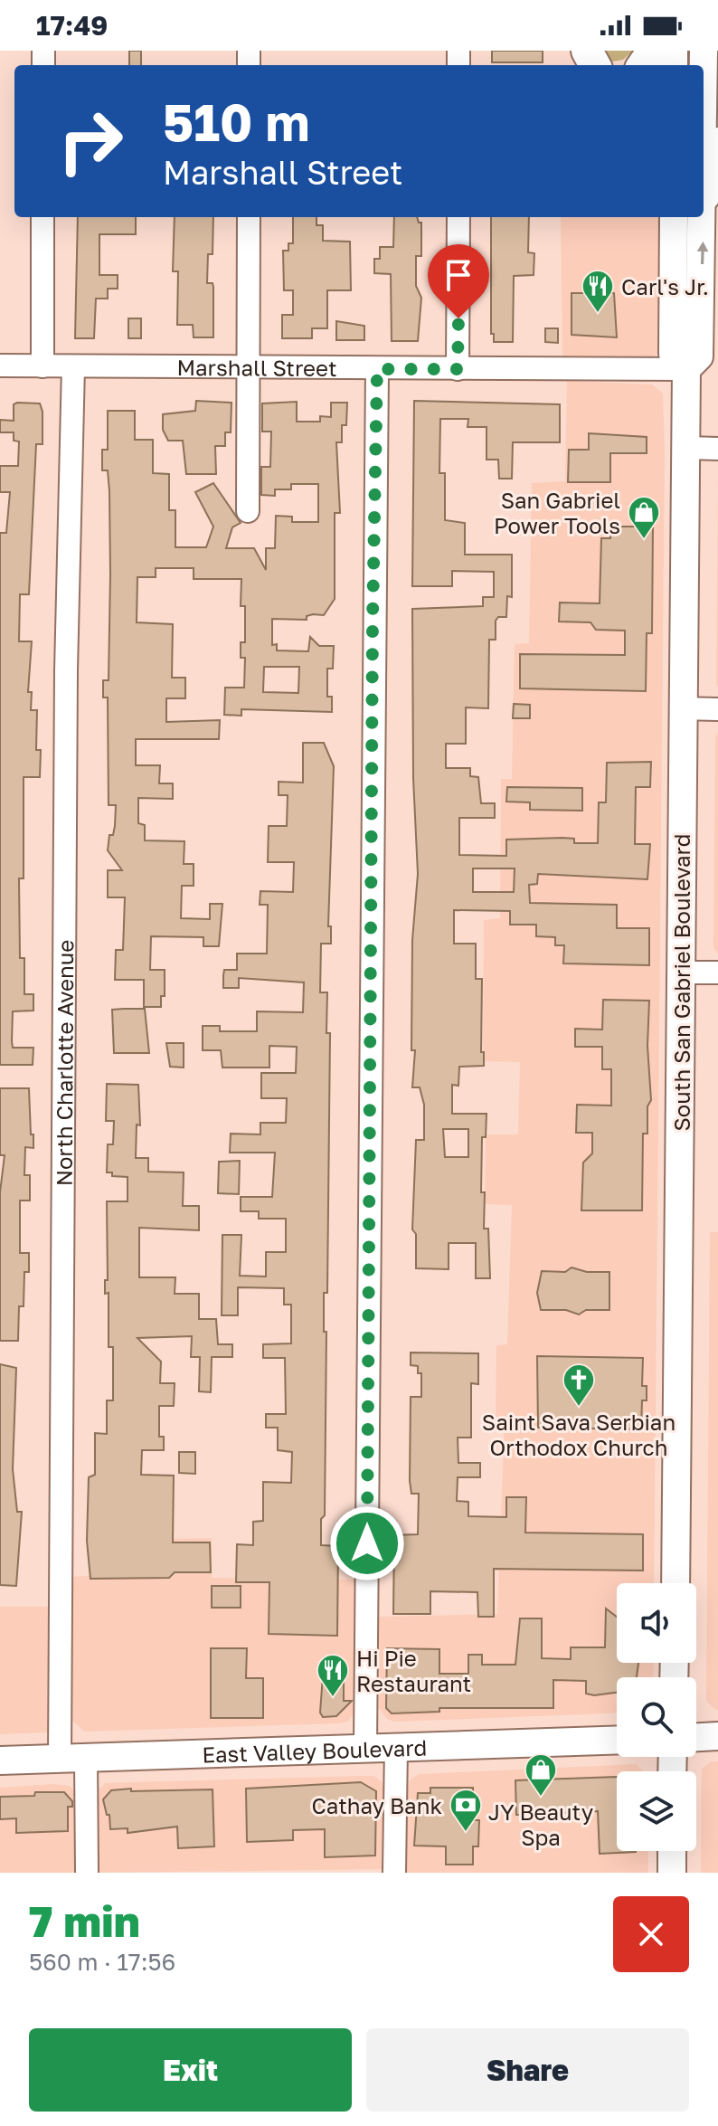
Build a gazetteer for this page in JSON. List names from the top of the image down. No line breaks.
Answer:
{"streets":{"main road":["South San Gabriel Boulevard","East Valley Boulevard"],"street":["Marshall Street","North Charlotte Avenue"]},"crossings":[["Marshall Street","South San Gabriel Boulevard"],["Marshall Street","North Charlotte Avenue"],["North Charlotte Avenue","East Valley Boulevard"]],"places":{"restaurant":["Carl's Jr.","Hi Pie Restaurant"],"shop":["San Gabriel Power Tools","JY Beauty Spa"],"church":["Saint Sava Serbian Orthodox Church"],"bank":["Cathay Bank"]},"page":{"status":"17:49","turn":["510 m","Marshall Street"],"heading":["7 min","560 m · 17:56"],"buttons":["Exit","Share"]}}
